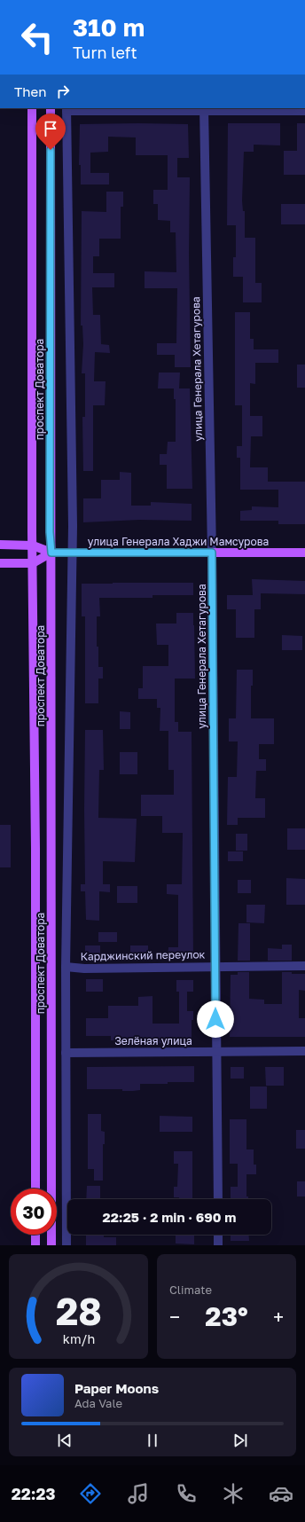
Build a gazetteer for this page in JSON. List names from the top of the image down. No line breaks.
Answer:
{"streets":{"main road":["проспект Доватора","улица Генерала Хаджи Мамсурова"],"street":["улица Генерала Хетагурова","Карджинский переулок","Зелёная улица"]},"crossings":[["улица Генерала Хетагурова","улица Генерала Хаджи Мамсурова"],["улица Генерала Хетагурова","Карджинский переулок"],["улица Генерала Хетагурова","Зелёная улица"],["проспект Доватора","улица Генерала Хаджи Мамсурова"]],"page":{"turn":["310 m","Turn left"],"then":"Then","limit":"30","trip":"22:25 · 2 min · 690 m","tile":"Climate","heat":["−","23°","+"],"song":["Paper Moons","Ada Vale"],"tabs":"22:23","gauge":["28","km/h"]}}
